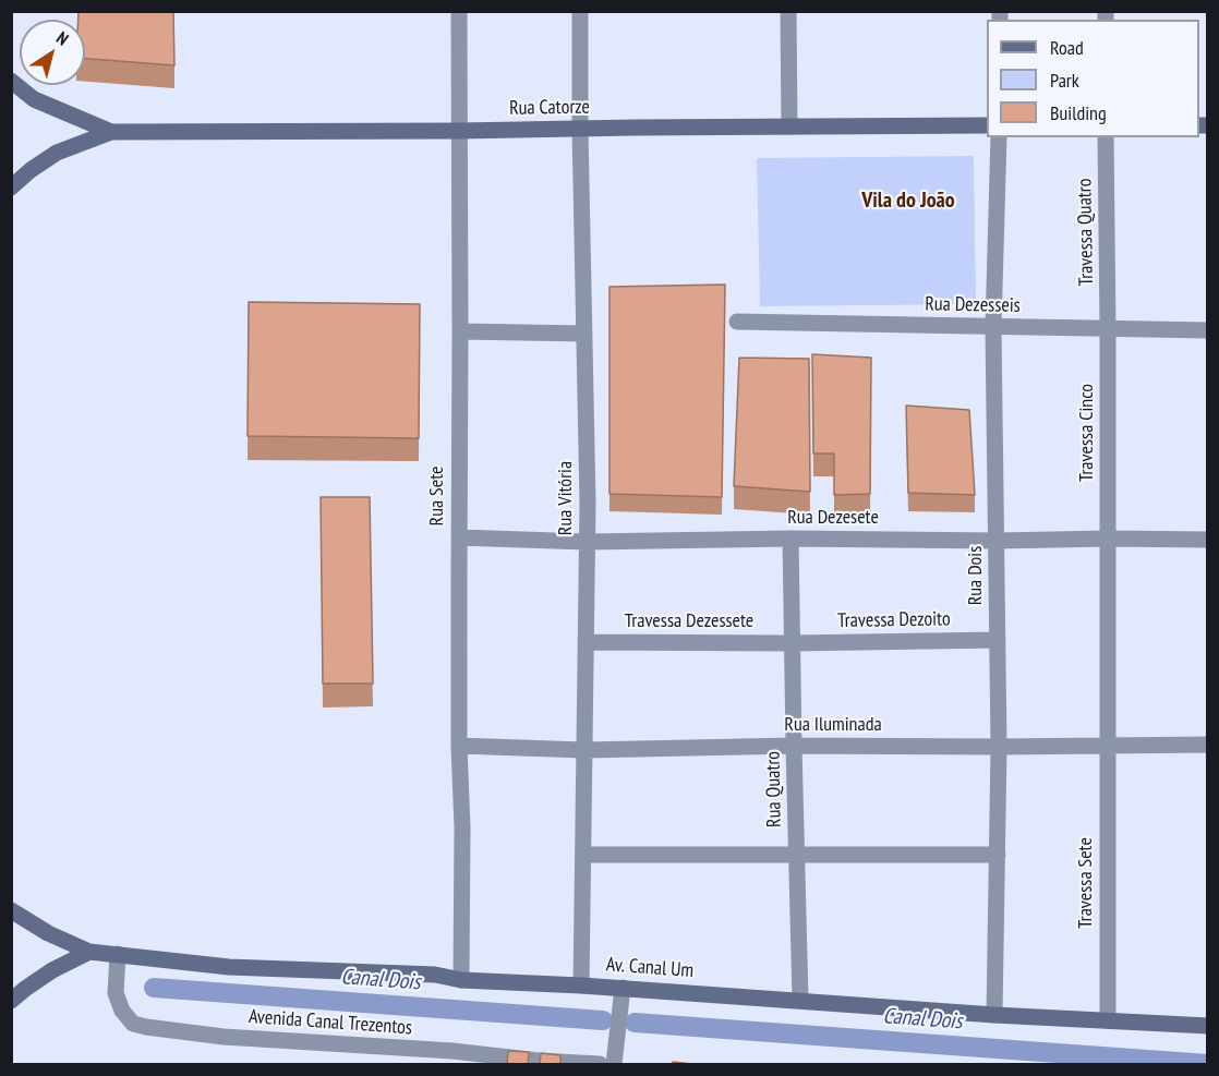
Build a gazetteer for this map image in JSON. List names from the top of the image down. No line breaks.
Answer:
{"streets":{"street":["Rua Catorze","Travessa Quatro","Rua Dezesseis","Travessa Cinco","Rua Sete","Rua Vitória","Rua Dezesete","Rua Dois","Travessa Dezoito","Travessa Dezessete","Rua Iluminada","Rua Quatro","Travessa Sete","Av. Canal Um","Avenida Canal Trezentos"]},"crossings":[["Rua Catorze","Rua Sete"],["Rua Catorze","Rua Vitória"],["Travessa Quatro","Rua Dezesseis"],["Travessa Quatro","Travessa Cinco"],["Rua Dezesseis","Travessa Cinco"],["Rua Dezesseis","Rua Dois"],["Travessa Cinco","Rua Dezesete"],["Travessa Cinco","Rua Iluminada"],["Travessa Cinco","Travessa Sete"],["Rua Sete","Rua Dezesete"],["Rua Sete","Rua Iluminada"],["Rua Sete","Av. Canal Um"],["Rua Vitória","Rua Dezesete"],["Rua Vitória","Travessa Dezessete"],["Rua Vitória","Rua Iluminada"],["Rua Vitória","Av. Canal Um"],["Rua Dezesete","Rua Dois"],["Rua Dezesete","Rua Quatro"],["Rua Dois","Travessa Dezoito"],["Rua Dois","Rua Iluminada"],["Rua Dois","Av. Canal Um"],["Travessa Dezoito","Travessa Dezessete"],["Travessa Dezoito","Rua Quatro"],["Travessa Dezessete","Rua Quatro"],["Rua Iluminada","Rua Quatro"],["Rua Iluminada","Travessa Sete"],["Rua Quatro","Av. Canal Um"],["Travessa Sete","Av. Canal Um"],["Av. Canal Um","Avenida Canal Trezentos"]],"districts":["Vila do João"],"water":["Canal Dois"],"legend":["Road","Park","Building"],"north":"top right"}
